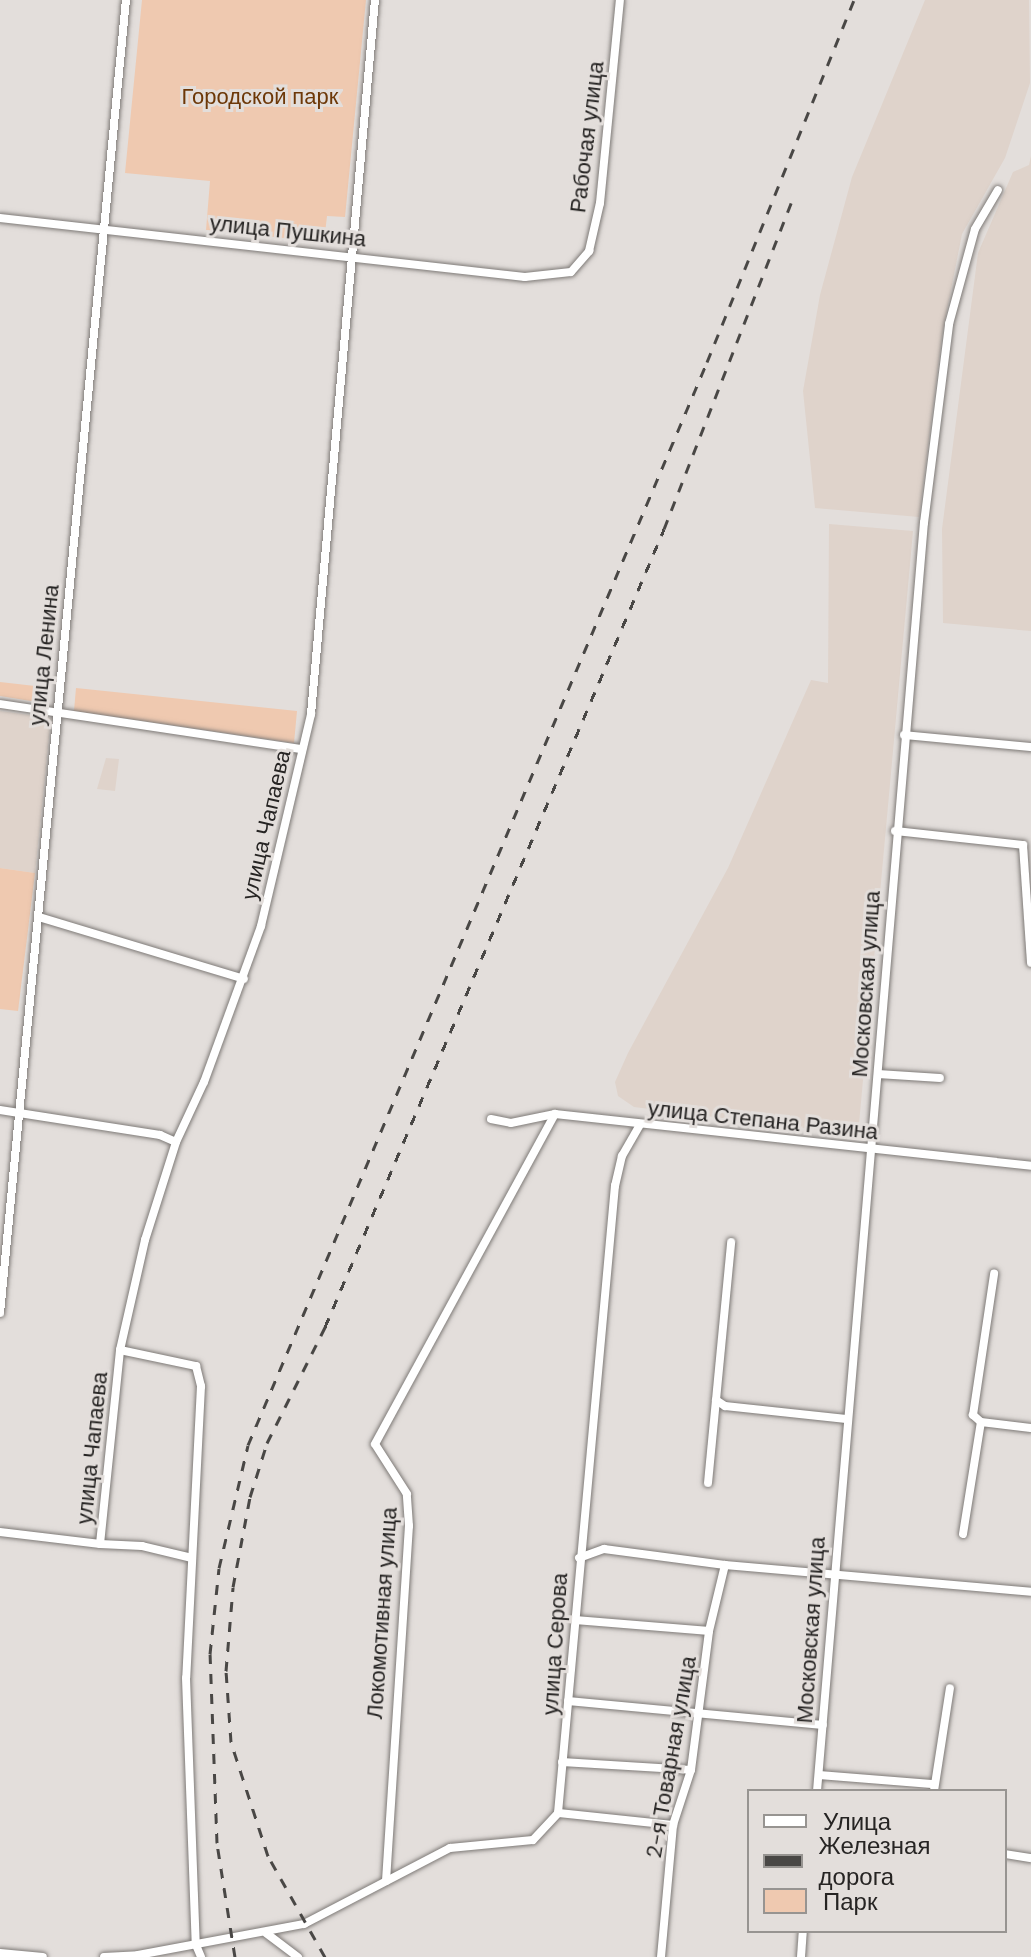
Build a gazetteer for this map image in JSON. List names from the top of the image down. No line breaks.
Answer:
{"streets":{"street":["Рабочая улица","улица Пушкина","улица Ленина","улица Чапаева","Московская улица","улица Степана Разина","Локомотивная улица","улица Серова","2-я Товарная улица"]},"crossings":[["Рабочая улица","улица Пушкина"],["улица Пушкина","улица Ленина"],["улица Пушкина","улица Чапаева"],["Московская улица","улица Степана Разина"],["улица Степана Разина","Локомотивная улица"],["улица Степана Разина","улица Серова"]],"parks":["Городской парк"],"legend":["Улица","Железная дорога","Парк"]}
